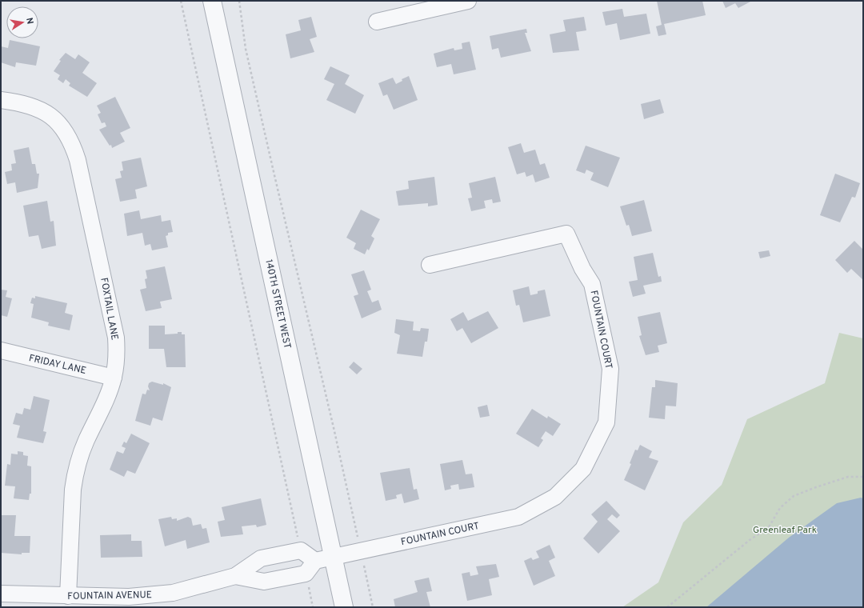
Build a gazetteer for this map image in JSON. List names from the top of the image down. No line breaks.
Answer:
{"streets":{"street":["140TH STREET WEST","FOXTAIL LANE","FOUNTAIN COURT","FRIDAY LANE","FOUNTAIN AVENUE"]},"crossings":[["140TH STREET WEST","FOUNTAIN COURT"],["FOXTAIL LANE","FRIDAY LANE"],["FOXTAIL LANE","FOUNTAIN AVENUE"]],"parks":["Greenleaf Park"],"north":"right"}
